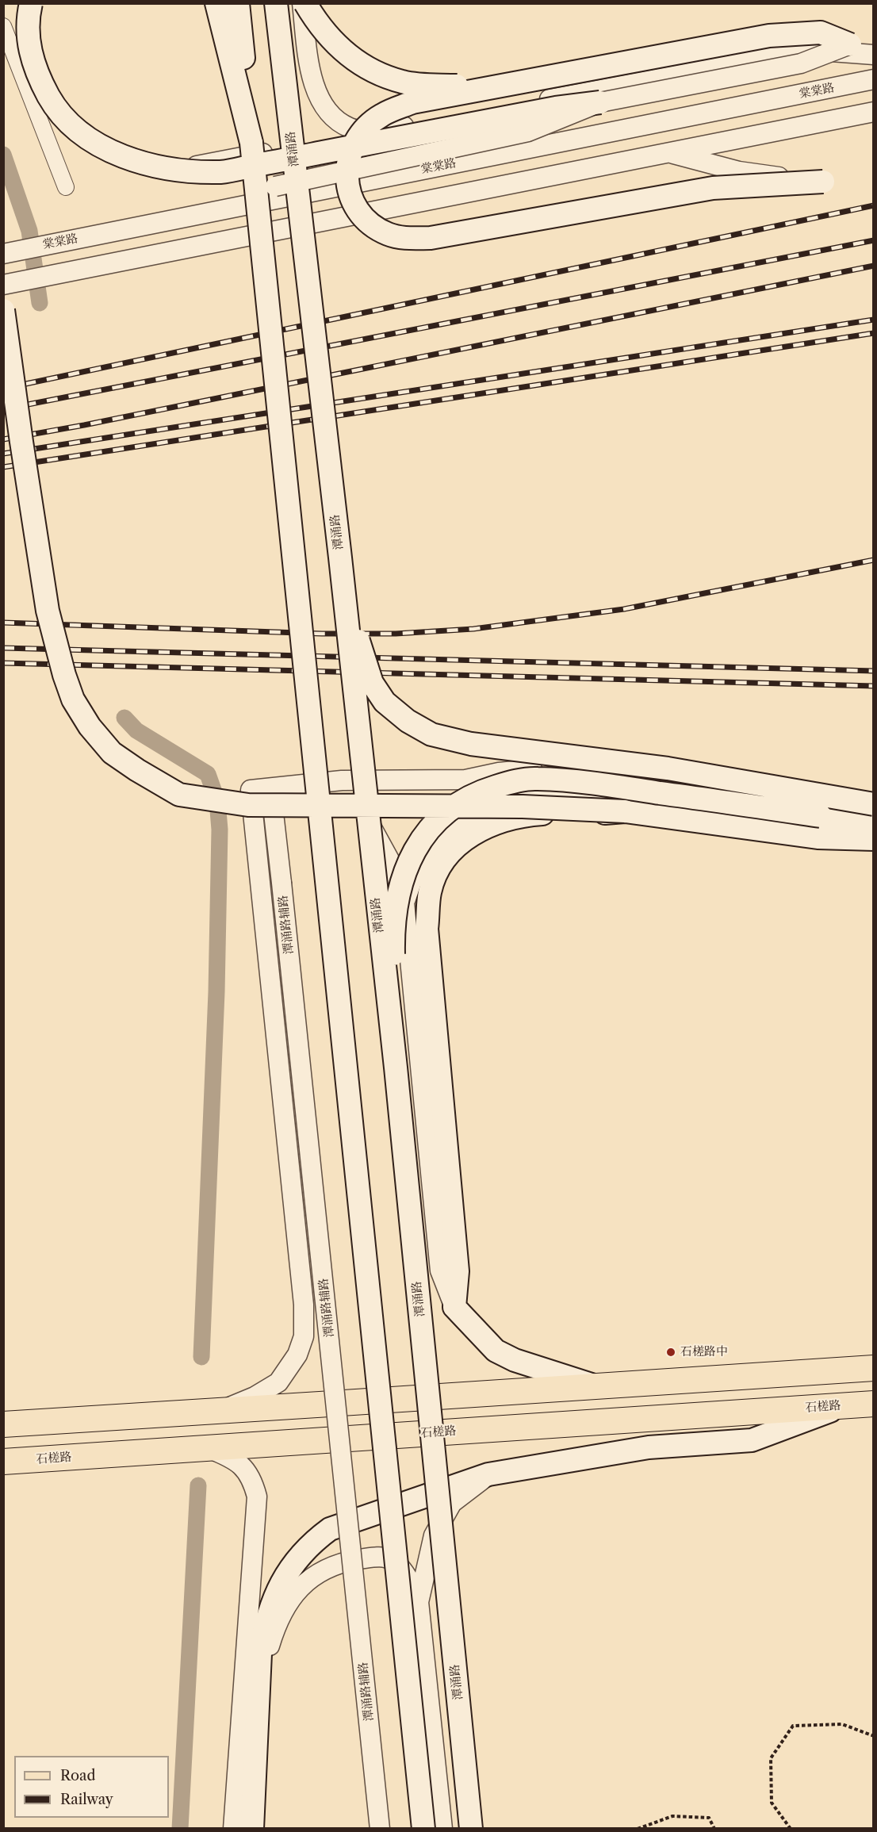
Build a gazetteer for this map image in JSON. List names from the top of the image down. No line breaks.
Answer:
{"streets":{"main road":["潭涌路","石槎路"],"street":["棠棠路","潭涌路辅路"]},"places":["石槎路中"],"legend":["Road","Railway"]}
